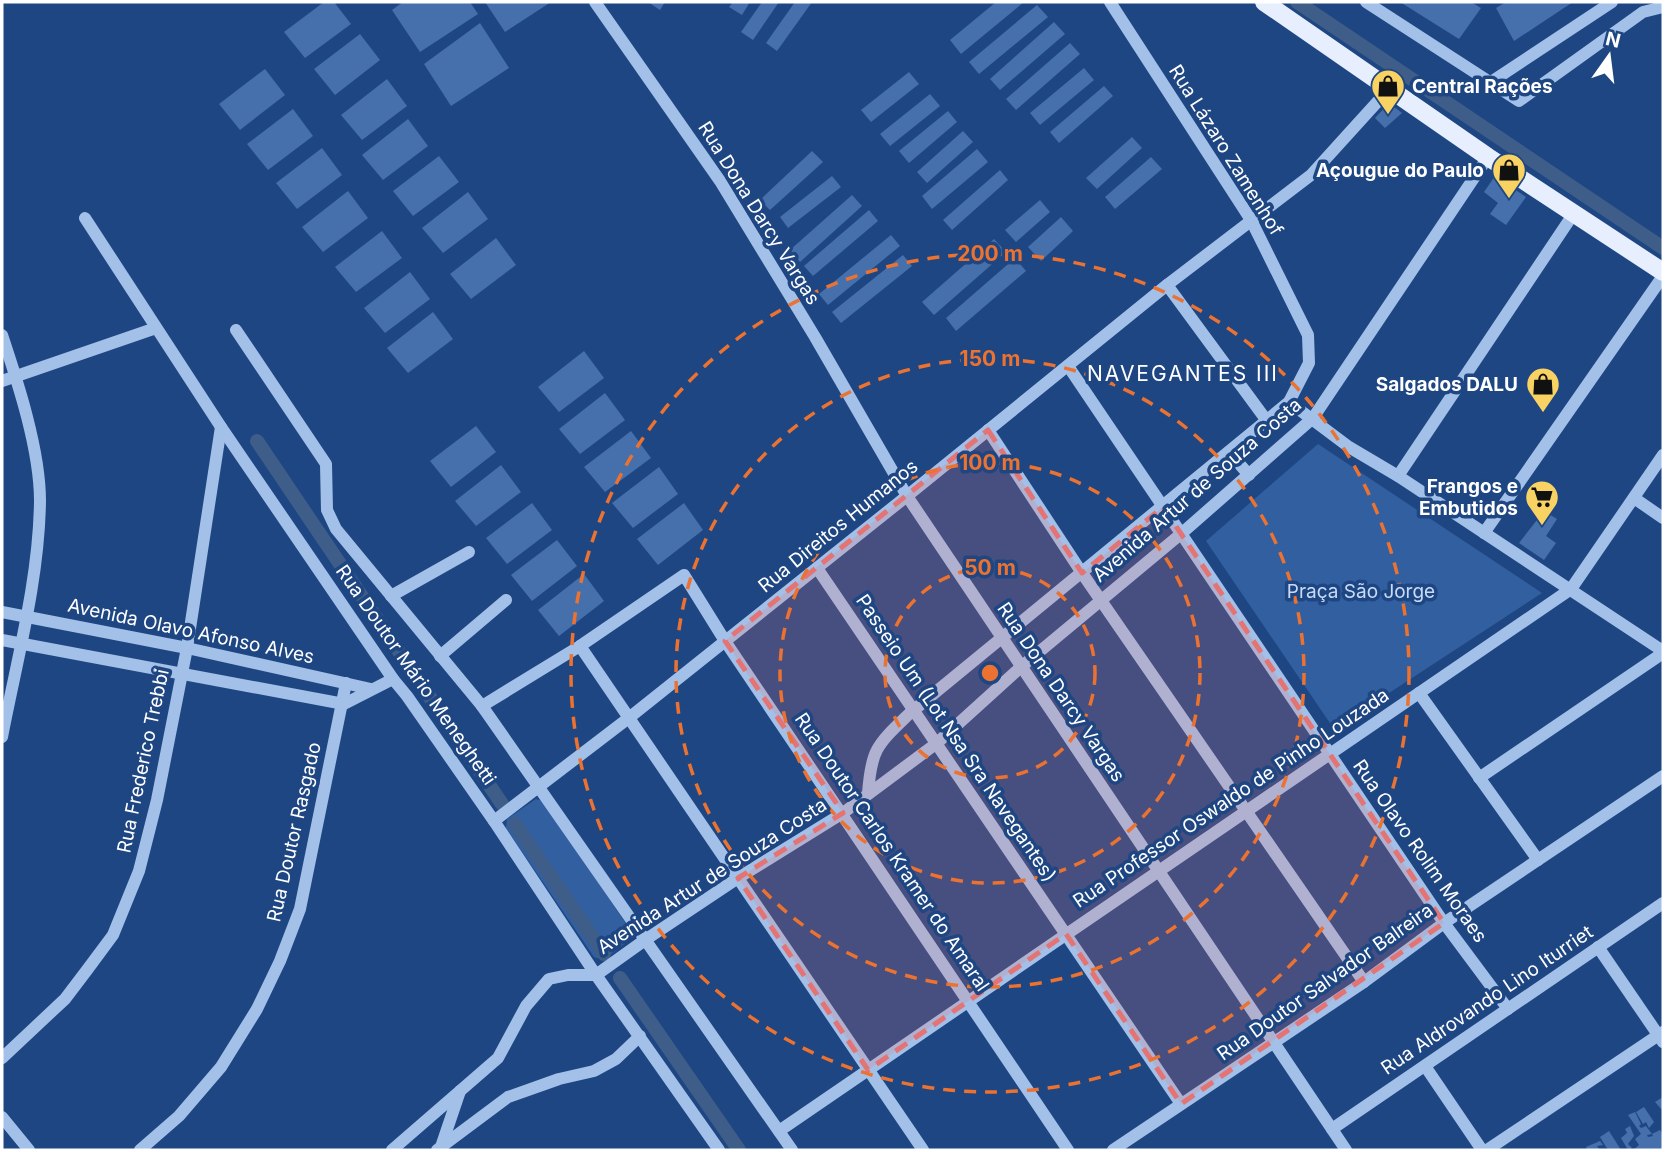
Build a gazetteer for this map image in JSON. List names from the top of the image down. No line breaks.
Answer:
{"streets":{"street":["Rua Lázaro Zamenhof","Rua Dona Darcy Vargas","Avenida Artur de Souza Costa","Rua Direitos Humanos","Avenida Olavo Afonso Alves","Rua Doutor Mário Meneghetti","Passeio Um (Lot Nsa Sra Navegantes)","Rua Frederico Trebbi","Rua Professor Oswaldo de Pinho Louzada","Rua Doutor Rasgado","Rua Olavo Rolim Moraes","Rua Doutor Carlos Kramer do Amaral","Rua Doutor Salvador Balreira","Rua Aldrovando Lino Iturriet"]},"crossings":[["Rua Lázaro Zamenhof","Avenida Artur de Souza Costa"],["Rua Lázaro Zamenhof","Rua Direitos Humanos"],["Rua Dona Darcy Vargas","Avenida Artur de Souza Costa"],["Rua Dona Darcy Vargas","Rua Direitos Humanos"],["Rua Dona Darcy Vargas","Rua Professor Oswaldo de Pinho Louzada"],["Rua Dona Darcy Vargas","Rua Doutor Salvador Balreira"],["Rua Dona Darcy Vargas","Rua Aldrovando Lino Iturriet"],["Avenida Artur de Souza Costa","Rua Doutor Mário Meneghetti"],["Avenida Artur de Souza Costa","Passeio Um (Lot Nsa Sra Navegantes)"],["Avenida Artur de Souza Costa","Rua Olavo Rolim Moraes"],["Avenida Artur de Souza Costa","Rua Doutor Carlos Kramer do Amaral"],["Rua Direitos Humanos","Rua Doutor Mário Meneghetti"],["Rua Direitos Humanos","Passeio Um (Lot Nsa Sra Navegantes)"],["Rua Direitos Humanos","Rua Olavo Rolim Moraes"],["Rua Direitos Humanos","Rua Doutor Carlos Kramer do Amaral"],["Avenida Olavo Afonso Alves","Rua Frederico Trebbi"],["Avenida Olavo Afonso Alves","Rua Doutor Rasgado"],["Rua Doutor Mário Meneghetti","Rua Frederico Trebbi"],["Rua Doutor Mário Meneghetti","Rua Professor Oswaldo de Pinho Louzada"],["Passeio Um (Lot Nsa Sra Navegantes)","Rua Professor Oswaldo de Pinho Louzada"],["Passeio Um (Lot Nsa Sra Navegantes)","Rua Doutor Salvador Balreira"],["Rua Professor Oswaldo de Pinho Louzada","Rua Olavo Rolim Moraes"],["Rua Professor Oswaldo de Pinho Louzada","Rua Doutor Carlos Kramer do Amaral"],["Rua Olavo Rolim Moraes","Rua Doutor Salvador Balreira"],["Rua Olavo Rolim Moraes","Rua Aldrovando Lino Iturriet"]],"districts":["NAVEGANTES III"],"parks":["Praça São Jorge"],"places":{"shop":["Central Rações","Açougue do Paulo","Salgados DALU"],"supermarket":["Frangos e Embutidos"]},"north":"top","rings":["200 m","150 m","100 m","50 m"]}
